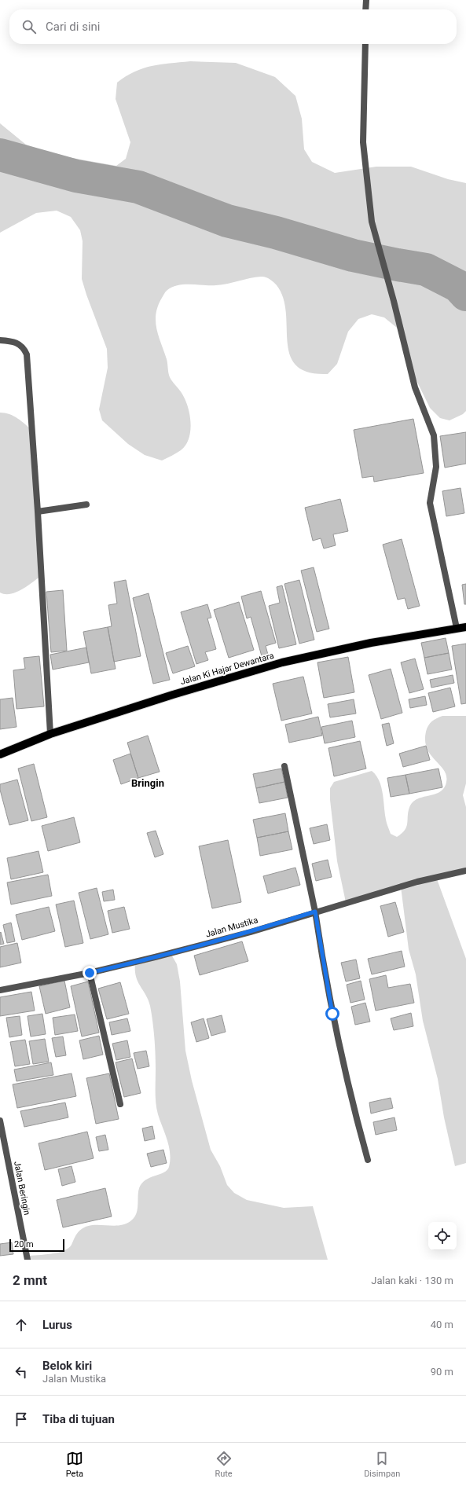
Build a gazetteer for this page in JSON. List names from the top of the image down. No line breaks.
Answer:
{"streets":{"main road":["Jalan Ki Hajar Dewantara"],"street":["Jalan Mustika","Jalan Beringin"]},"districts":["Bringin"],"scale_bar":"20 m","page":{"search":"Cari di sini","scale":"20 m","heading":["2 mnt","Jalan kaki · 130 m"],"list":[["Lurus","40 m"],["Belok kiri","Jalan Mustika","90 m"],"Tiba di tujuan"],"nav":["Peta","Rute","Disimpan"]}}
